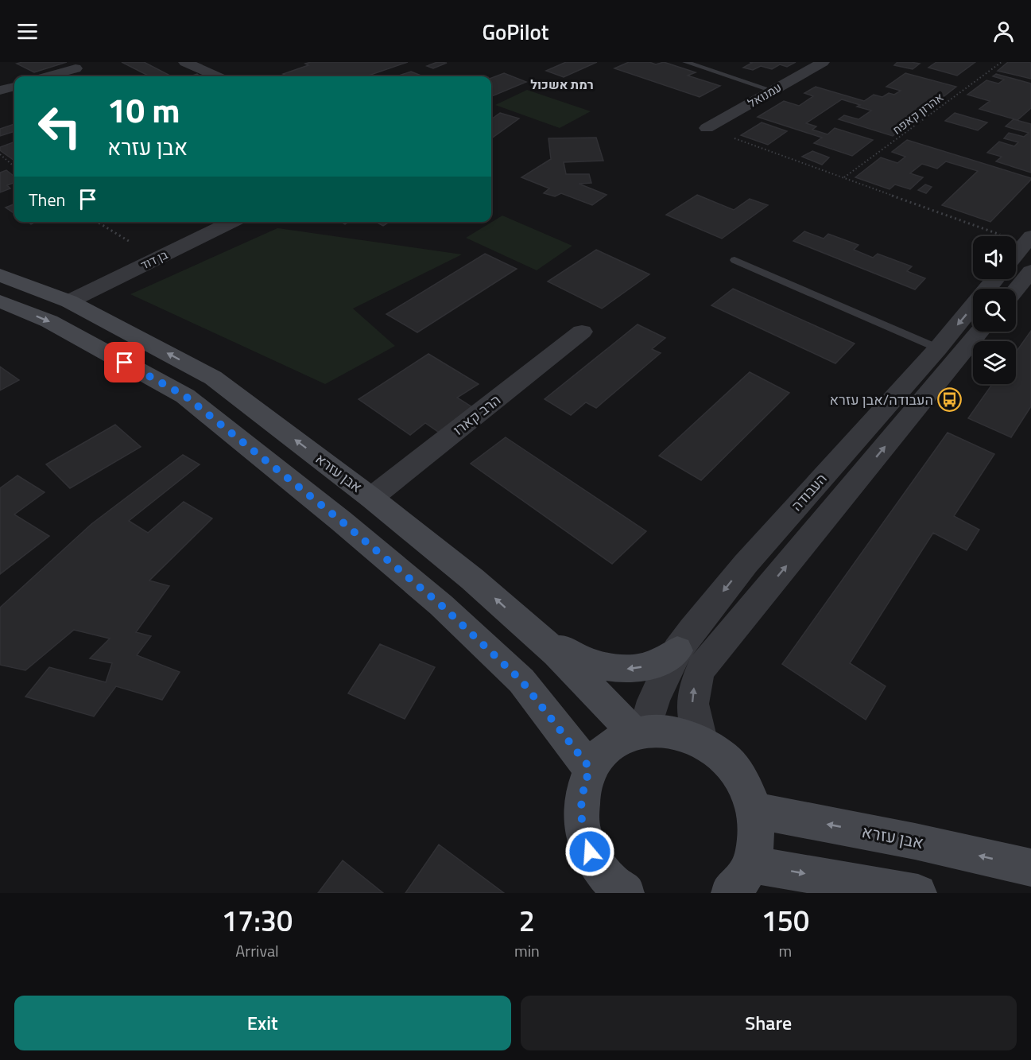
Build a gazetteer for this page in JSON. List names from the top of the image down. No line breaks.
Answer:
{"streets":{"street":["עמנואל","בן דוד","הרב קארו","אבן עזרא","העבודה"],"path":["אהרון קאפח"]},"crossings":[["בן דוד","אבן עזרא"],["הרב קארו","אבן עזרא"],["אבן עזרא","העבודה"]],"districts":["רמת אשכול"],"places":{"bus stop":["העבודה/אבן עזרא"]},"page":{"header":"GoPilot","turn":["10 m","אבן עזרא"],"then":"Then","eta":["17:30","Arrival","2","min","150","m"],"buttons":["Exit","Share"]}}
